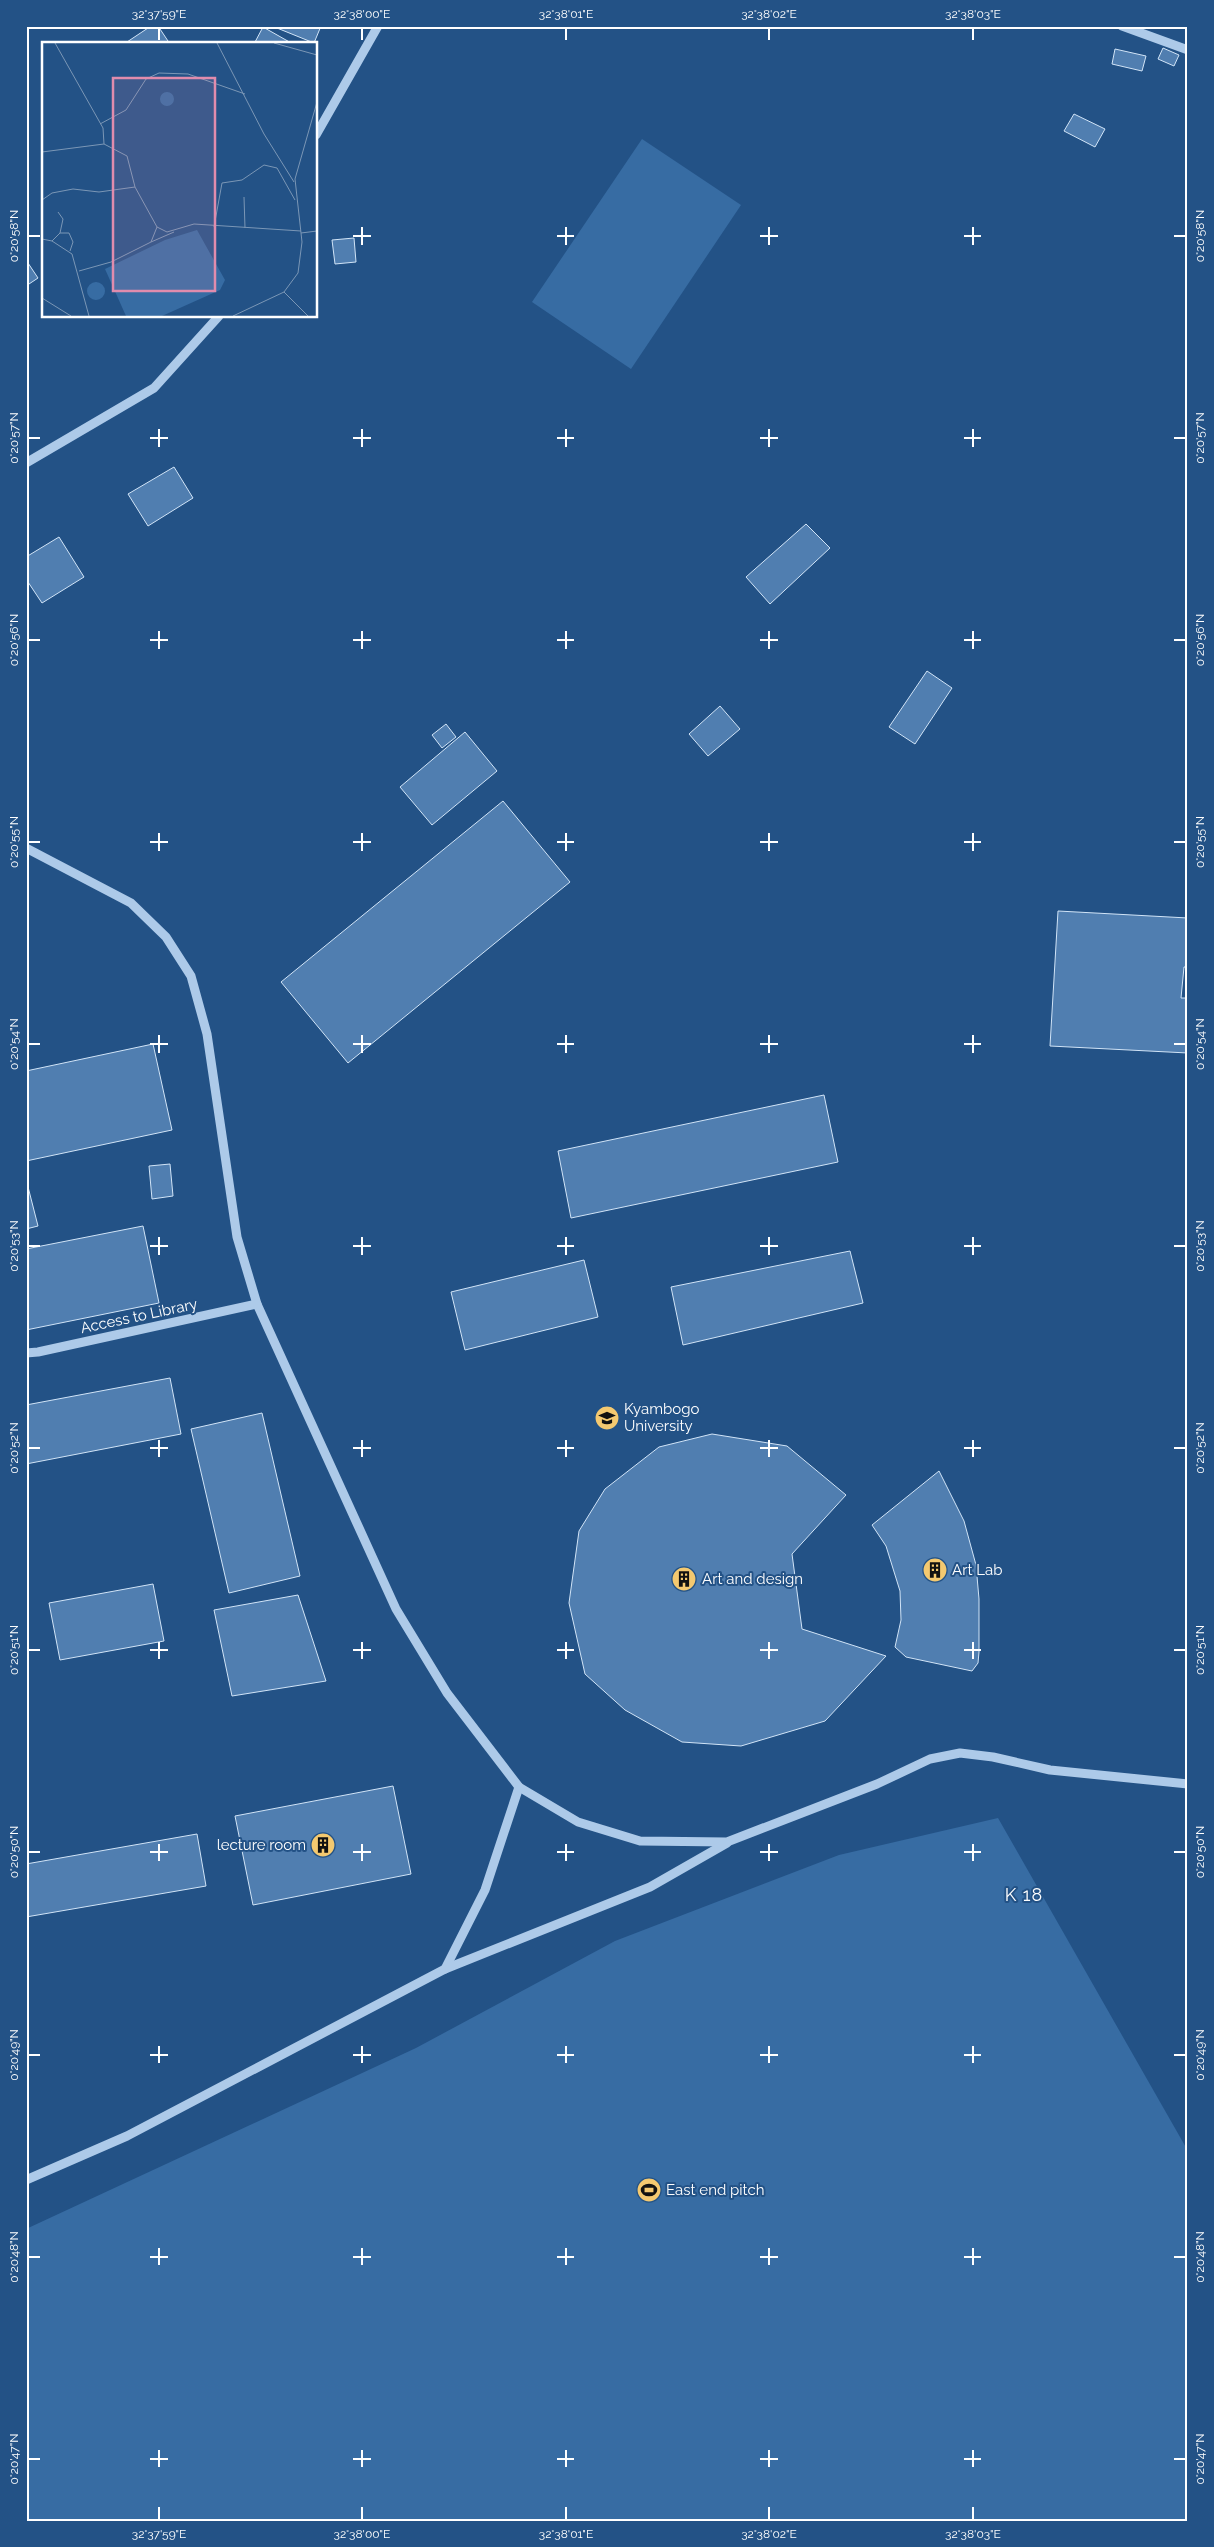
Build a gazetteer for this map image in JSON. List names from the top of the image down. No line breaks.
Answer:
{"streets":{"street":["Access to Library"]},"districts":["K 18"],"places":{"school or university":["Kyambogo University"],"building":["Art Lab","Art and design","lecture room"],"sports":["East end pitch"]},"coordinates":["32°37'59\"E","32°38'00\"E","32°38'01\"E","32°38'02\"E","32°38'03\"E","0°20'58\"N","0°20'57\"N","0°20'56\"N","0°20'55\"N","0°20'54\"N","0°20'53\"N","0°20'52\"N","0°20'51\"N","0°20'50\"N","0°20'49\"N","0°20'48\"N","0°20'47\"N"]}
